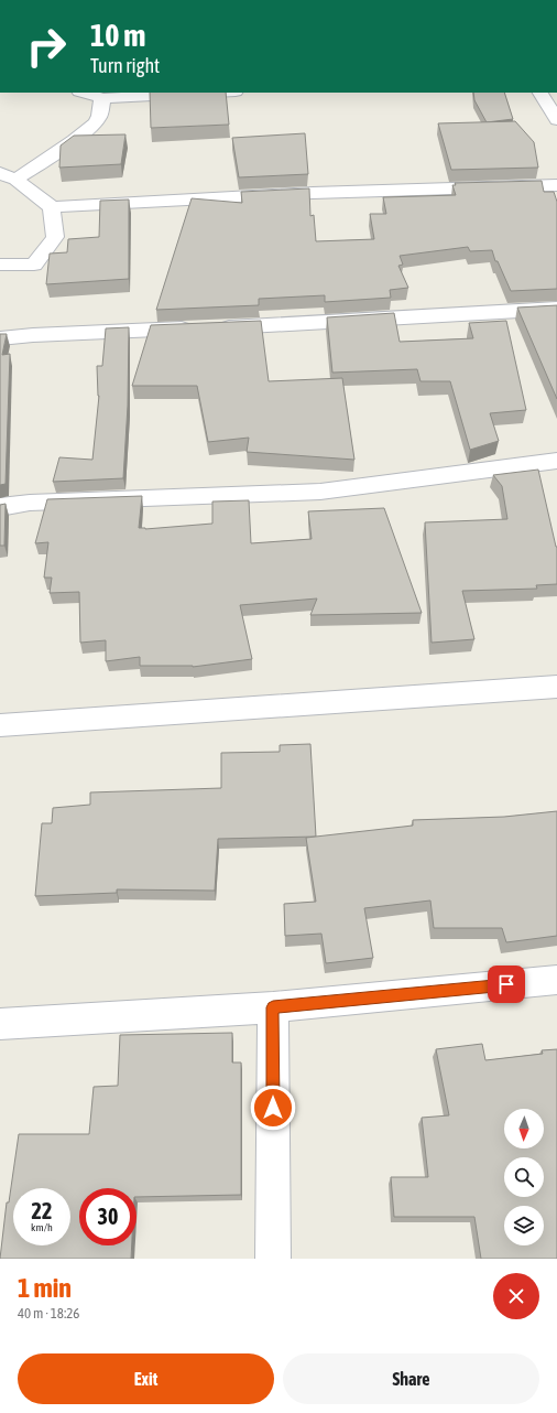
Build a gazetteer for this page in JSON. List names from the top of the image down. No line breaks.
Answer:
{"north":"bottom","page":{"turn":["10 m","Turn right"],"speed":"22 km/h","limit":"30","heading":["1 min","40 m · 18:26"],"buttons":["Exit","Share"]}}
